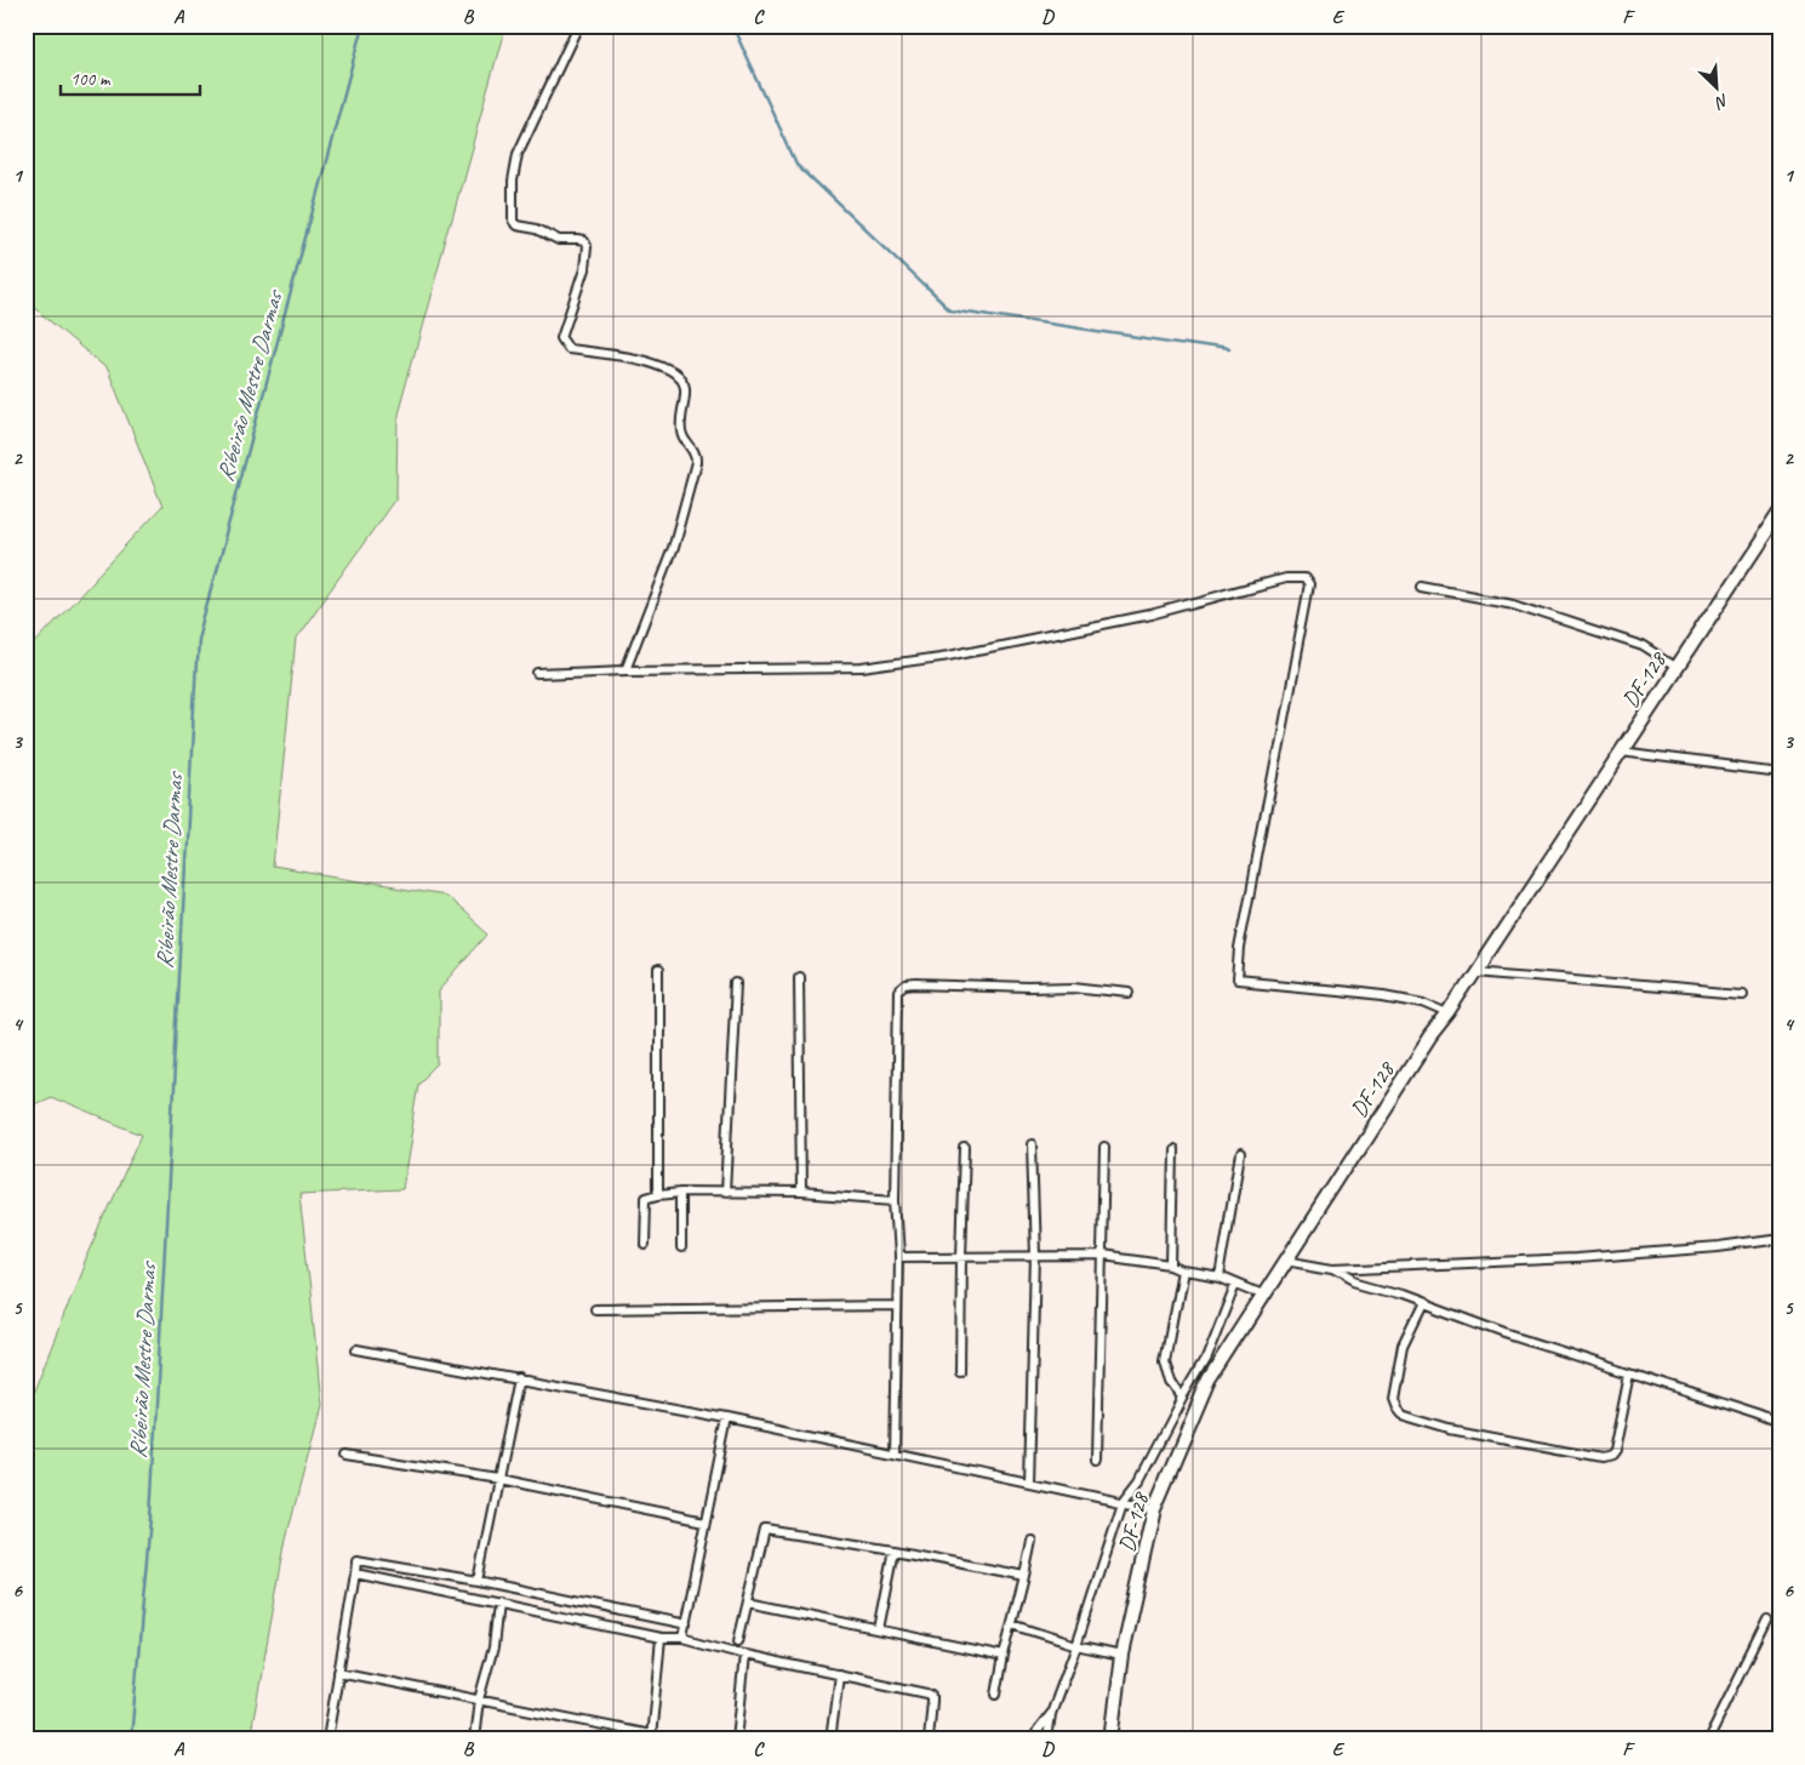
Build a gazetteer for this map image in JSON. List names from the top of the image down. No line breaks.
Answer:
{"streets":{"main road":["DF-128"]},"water":["Ribeirão Mestre Darmas"],"scale_bar":"100 m","north":"bottom right","grid":{"columns":["A","B","C","D","E","F"],"rows":["1","2","3","4","5","6"]}}
